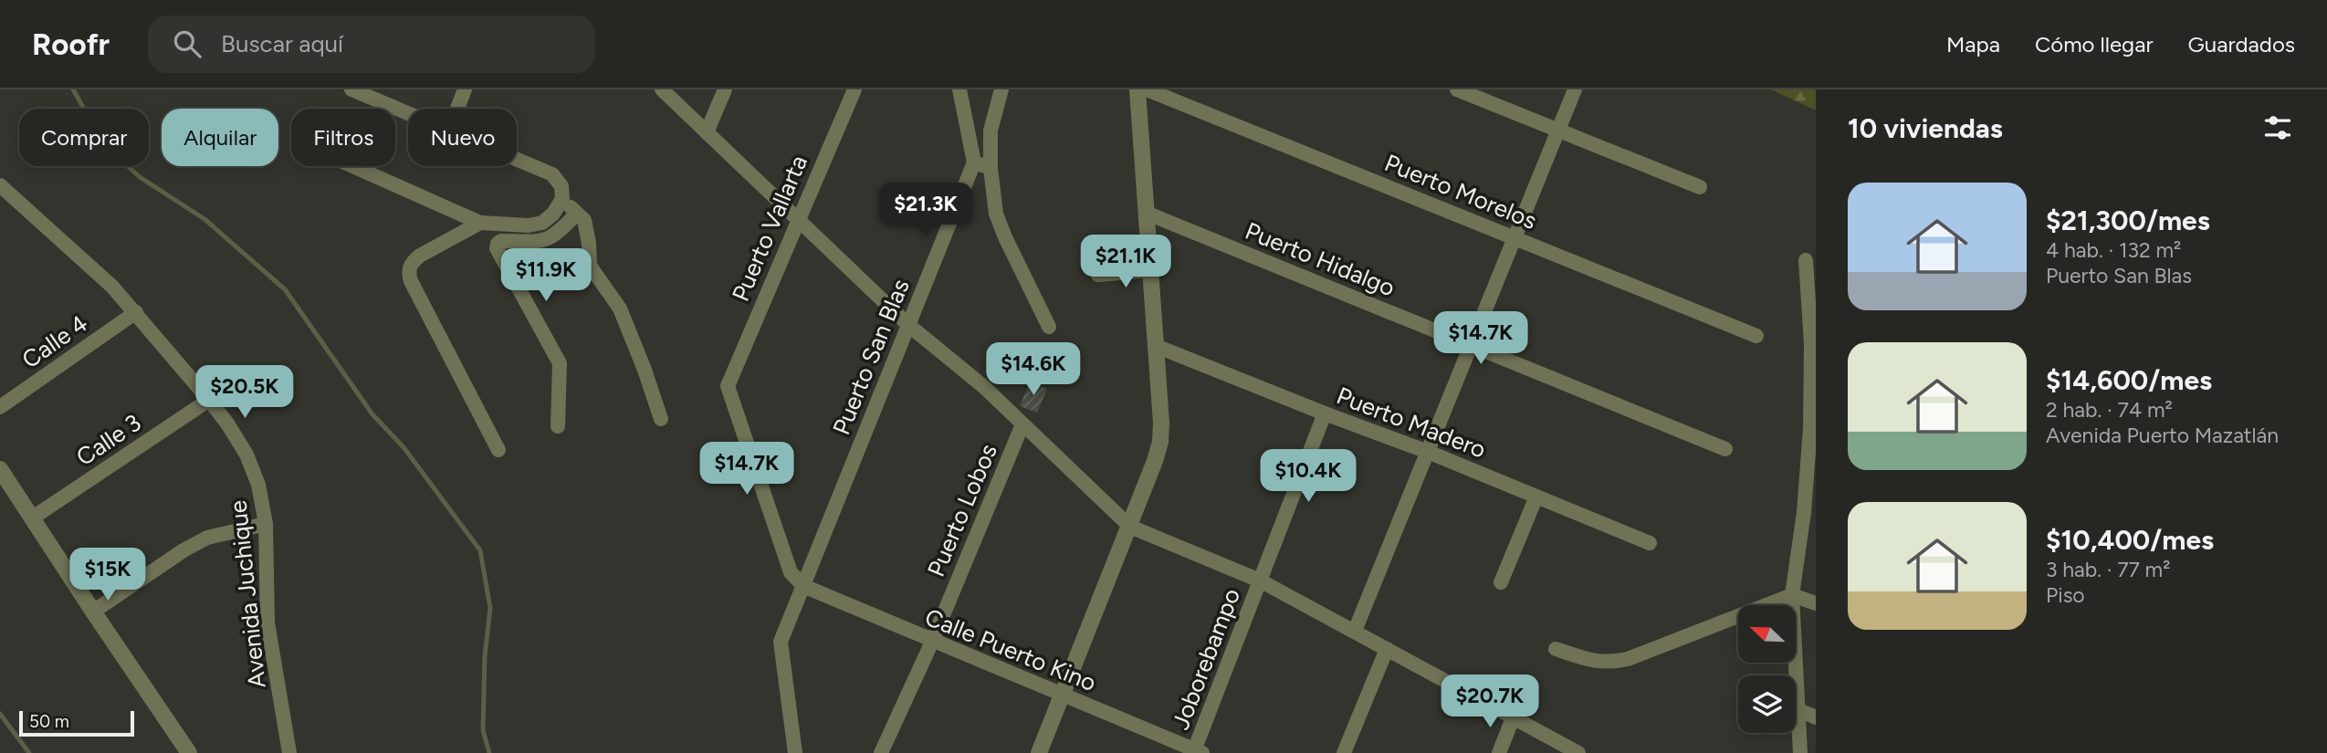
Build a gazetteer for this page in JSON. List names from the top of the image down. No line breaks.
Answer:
{"streets":{"street":["Puerto Morelos","Puerto Vallarta","Puerto Hidalgo","Calle 4","Puerto San Blas","Puerto Madero","Calle 3","Puerto Lobos","Avenida Juchique","Calle Puerto Kino","Joborebampo"]},"crossings":[["Puerto Vallarta","Puerto San Blas"],["Puerto Vallarta","Calle Puerto Kino"],["Calle 4","Avenida Juchique"],["Puerto San Blas","Calle Puerto Kino"],["Puerto Madero","Joborebampo"],["Calle 3","Avenida Juchique"],["Puerto Lobos","Calle Puerto Kino"],["Calle Puerto Kino","Joborebampo"]],"scale_bar":"50 m","north":"top left","page":{"header":"Roofr","search":"Buscar aquí","nav":["Mapa","Cómo llegar","Guardados"],"heading":"10 viviendas","chip":["Comprar","Alquilar","Filtros","Nuevo"],"list":[{"name":"$21,300/mes","note":"4 hab. · 132 m² · Puerto San Blas"},{"name":"$14,600/mes","note":"2 hab. · 74 m² · Avenida Puerto Mazatlán"},{"name":"$10,400/mes","note":"3 hab. · 77 m² · Piso"}],"price":["$21.3K","$21.1K","$11.9K","$14.7K","$14.6K","$20.5K","$14.7K","$10.4K","$15K","$20.7K"],"scale":"50 m"}}
